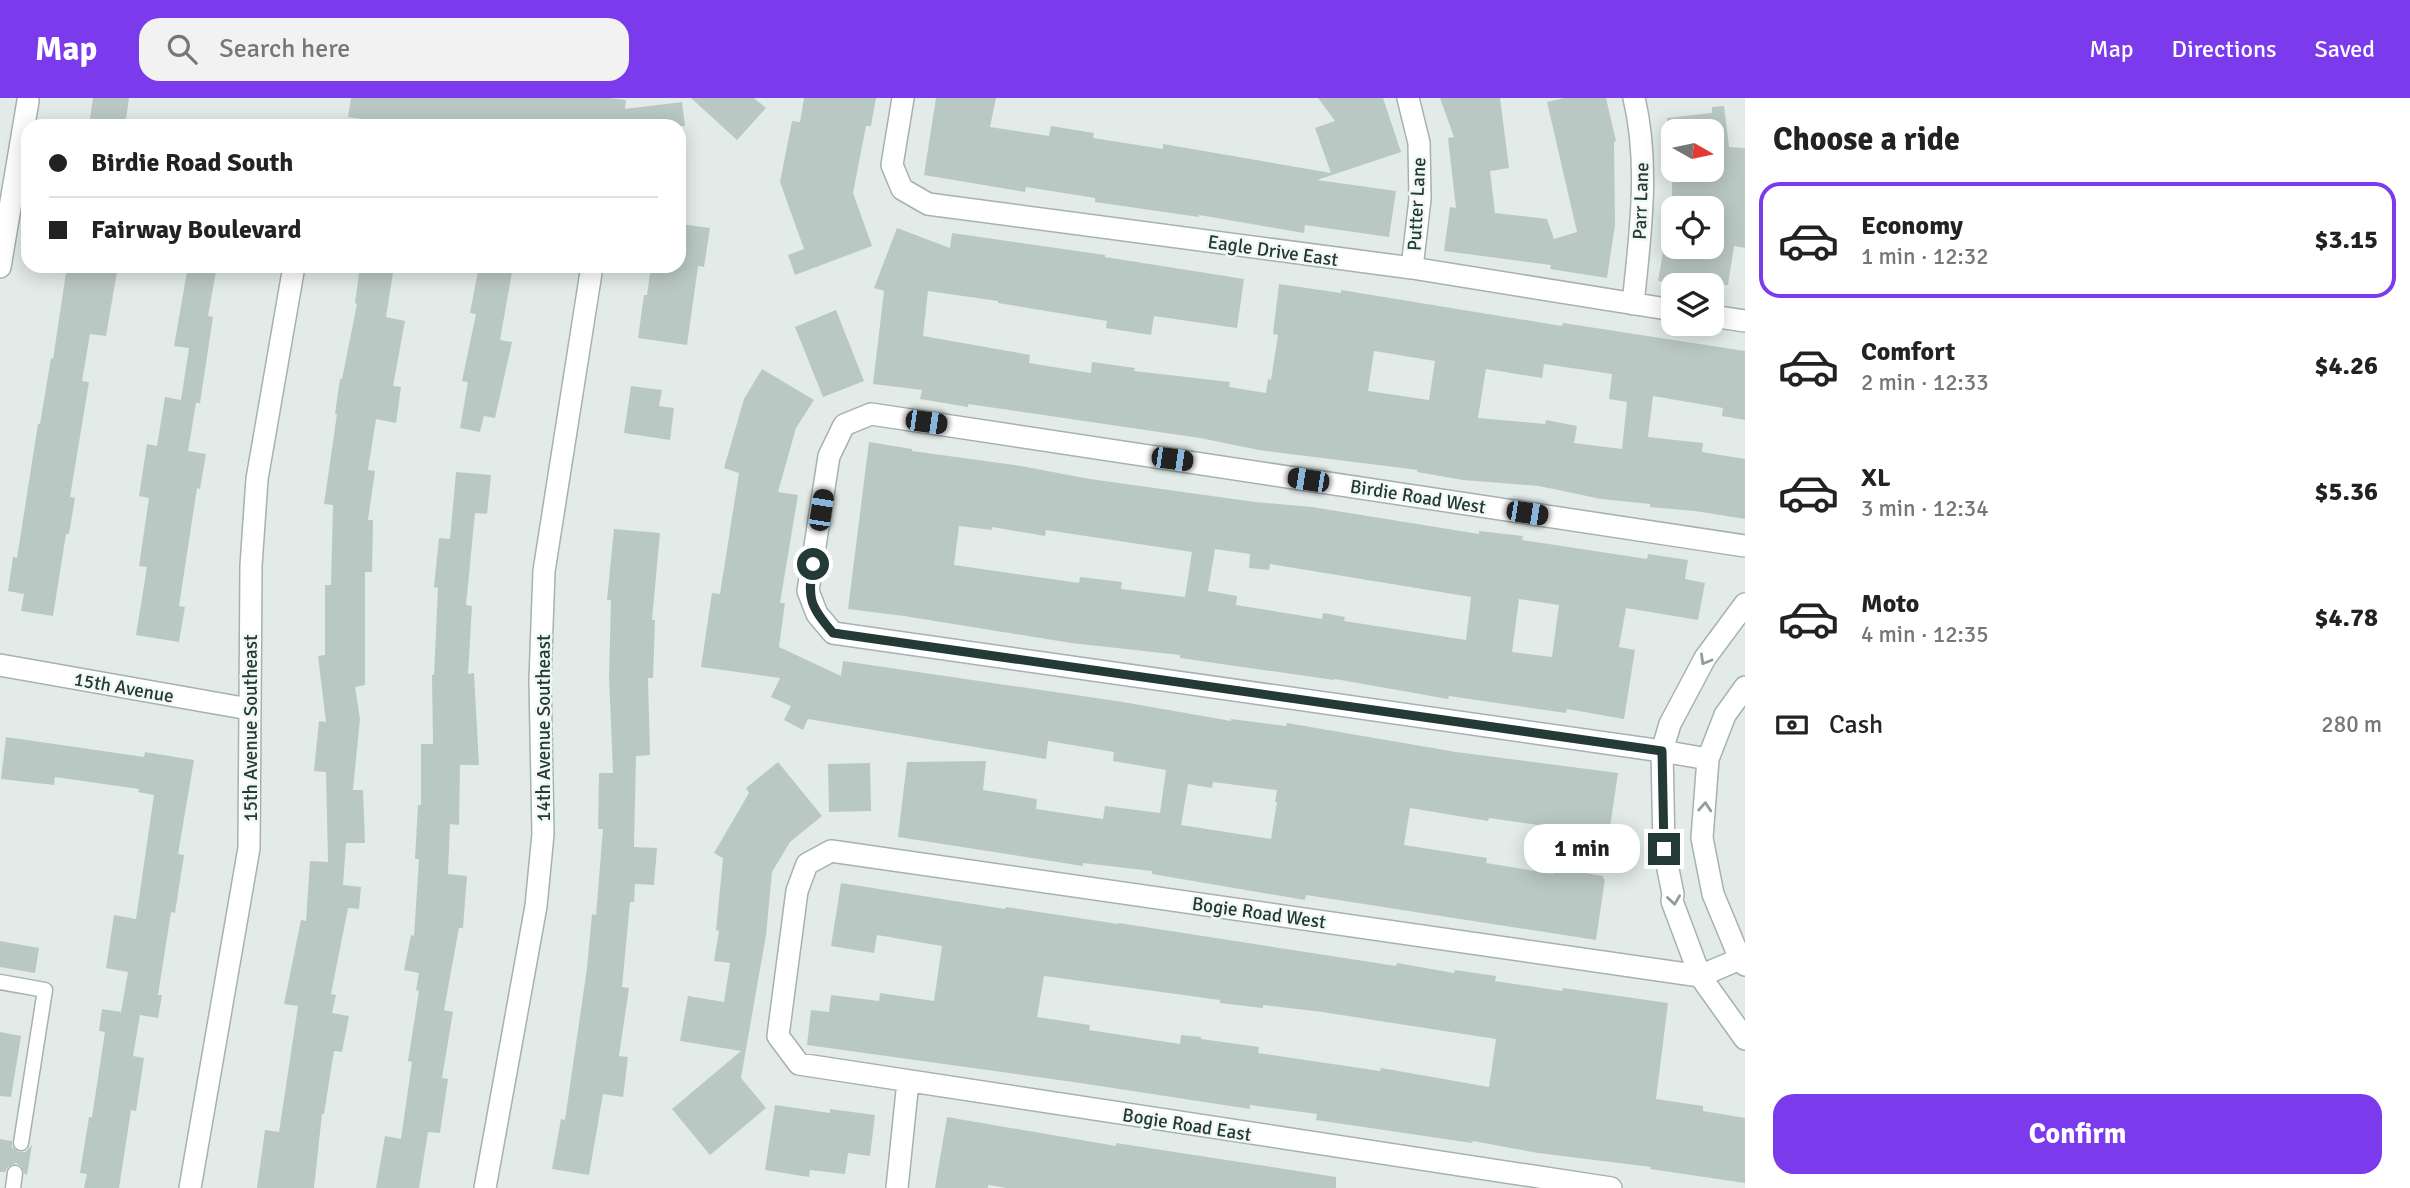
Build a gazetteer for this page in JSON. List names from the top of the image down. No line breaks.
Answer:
{"streets":{"street":["Parr Lane","Putter Lane","Eagle Drive East","Birdie Road West","15th Avenue","15th Avenue Southeast","14th Avenue Southeast","Bogie Road West","Bogie Road East"]},"crossings":[["Parr Lane","Eagle Drive East"],["Putter Lane","Eagle Drive East"],["15th Avenue","15th Avenue Southeast"],["Bogie Road West","Bogie Road East"]],"north":"right","page":{"header":"Map","search":"Search here","nav":["Map","Directions","Saved"],"heading":"Choose a ride","banner":["Birdie Road South","Fairway Boulevard"],"list":[{"name":"Economy","note":"1 min · 12:32","value":"$3.15"},{"name":"Comfort","note":"2 min · 12:33","value":"$4.26"},{"name":"XL","note":"3 min · 12:34","value":"$5.36"},{"name":"Moto","note":"4 min · 12:35","value":"$4.78"}],"pay":["Cash","280 m"],"bubble":"1 min","buttons":"Confirm"}}
